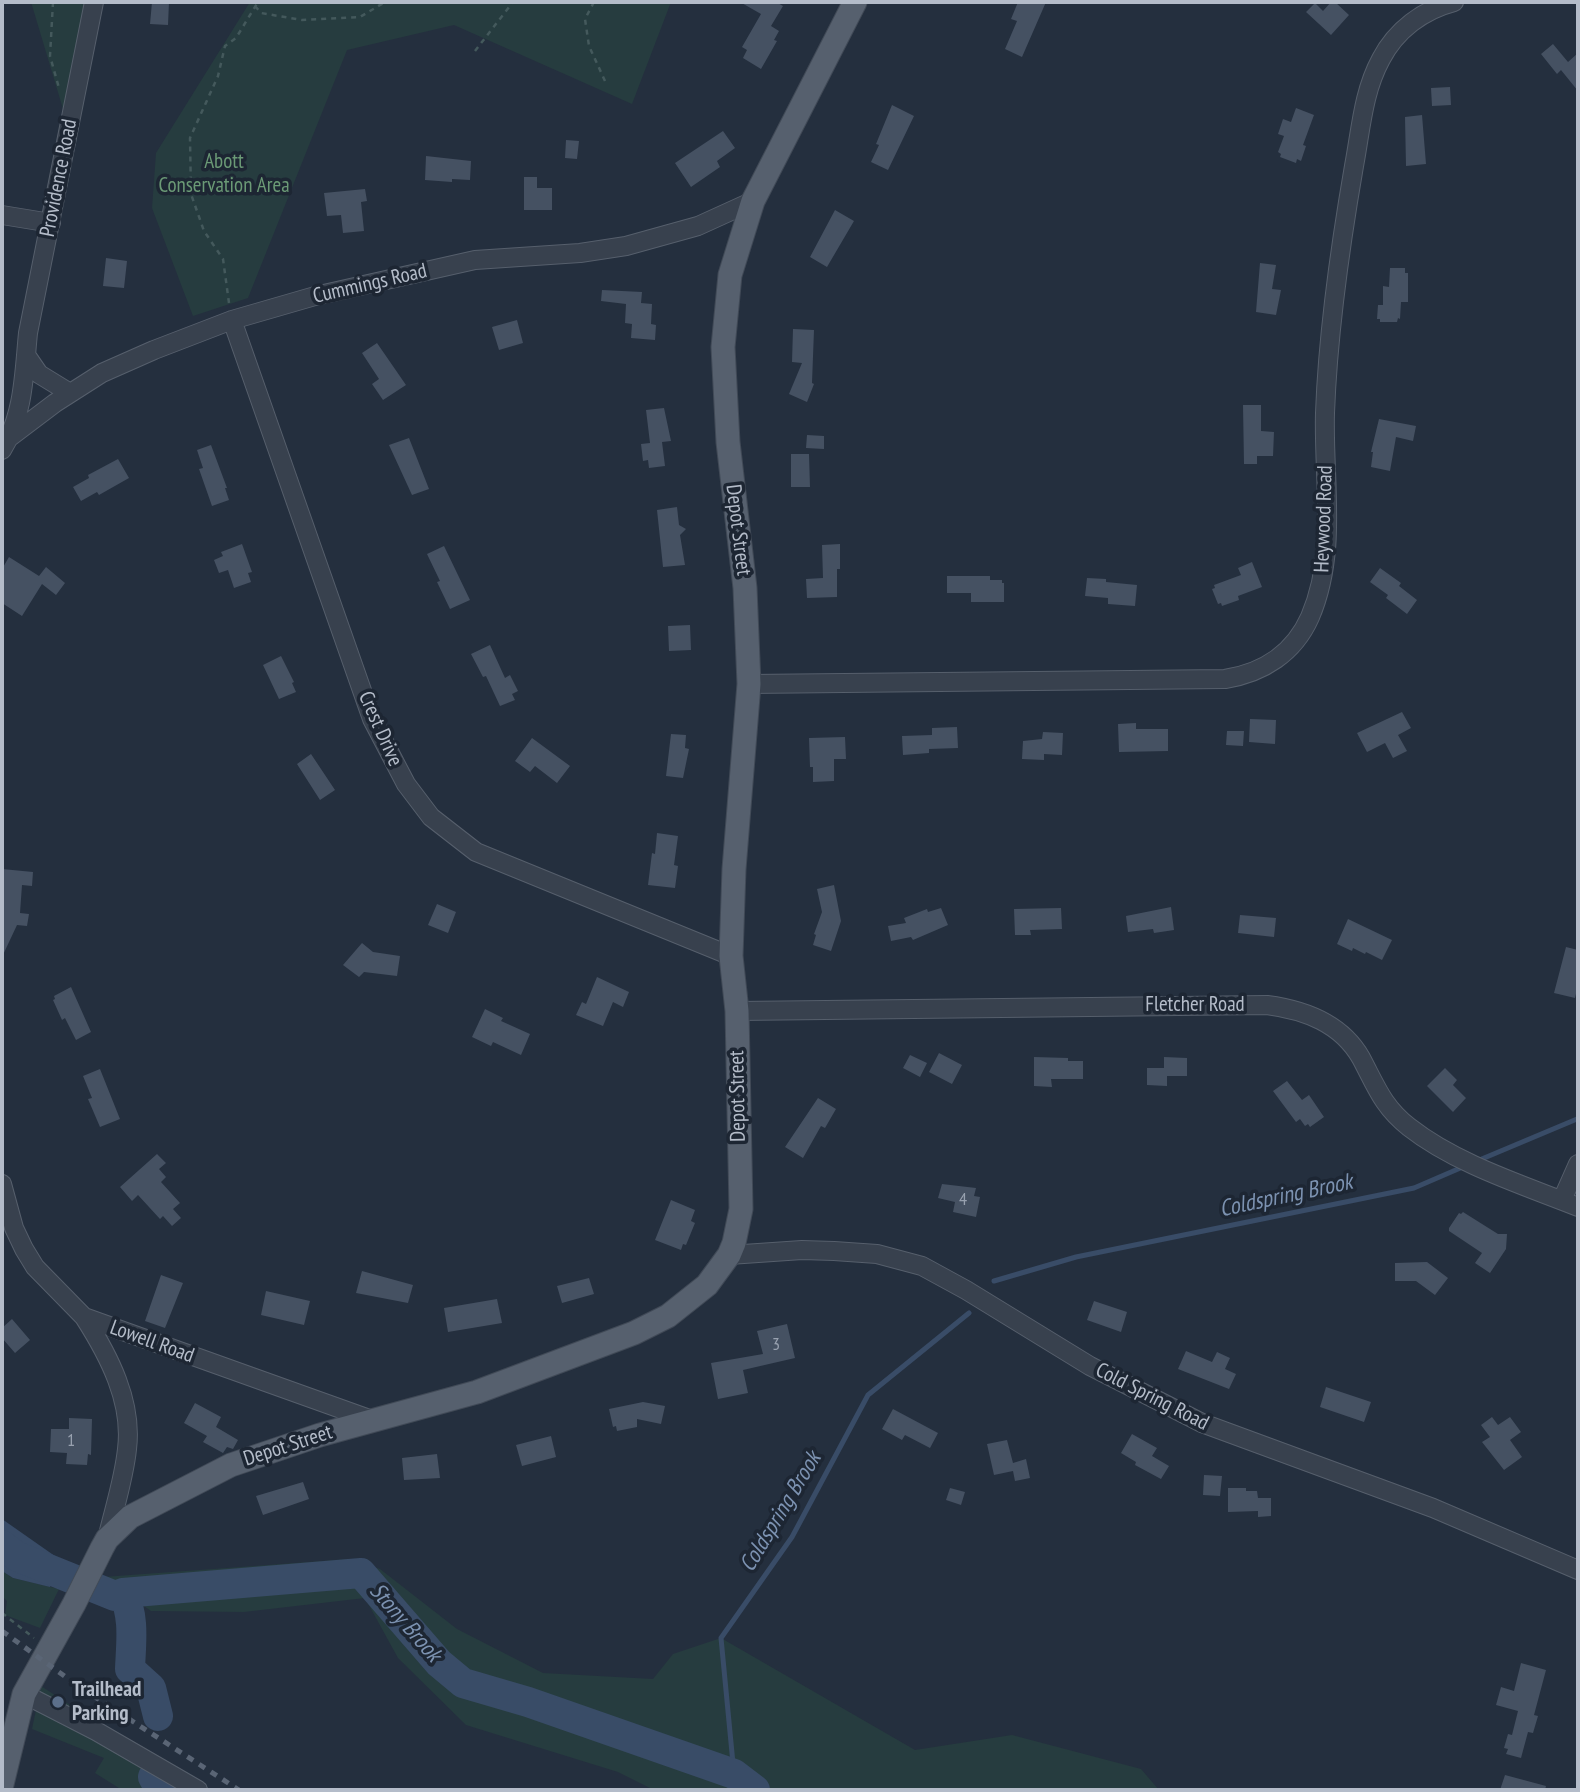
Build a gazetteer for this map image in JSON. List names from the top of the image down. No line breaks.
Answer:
{"streets":{"main road":["Depot Street"],"street":["Providence Road","Cummings Road","Heywood Road","Crest Drive","Fletcher Road","Lowell Road","Cold Spring Road"]},"crossings":[["Providence Road","Cummings Road"],["Cummings Road","Depot Street"],["Cummings Road","Crest Drive"],["Heywood Road","Depot Street"],["Depot Street","Crest Drive"],["Depot Street","Fletcher Road"],["Depot Street","Lowell Road"],["Depot Street","Cold Spring Road"]],"water":["Coldspring Brook","Stony Brook"],"parks":["Abott Conservation Area"],"places":["Trailhead Parking"],"house_numbers":["4","3","1"]}
